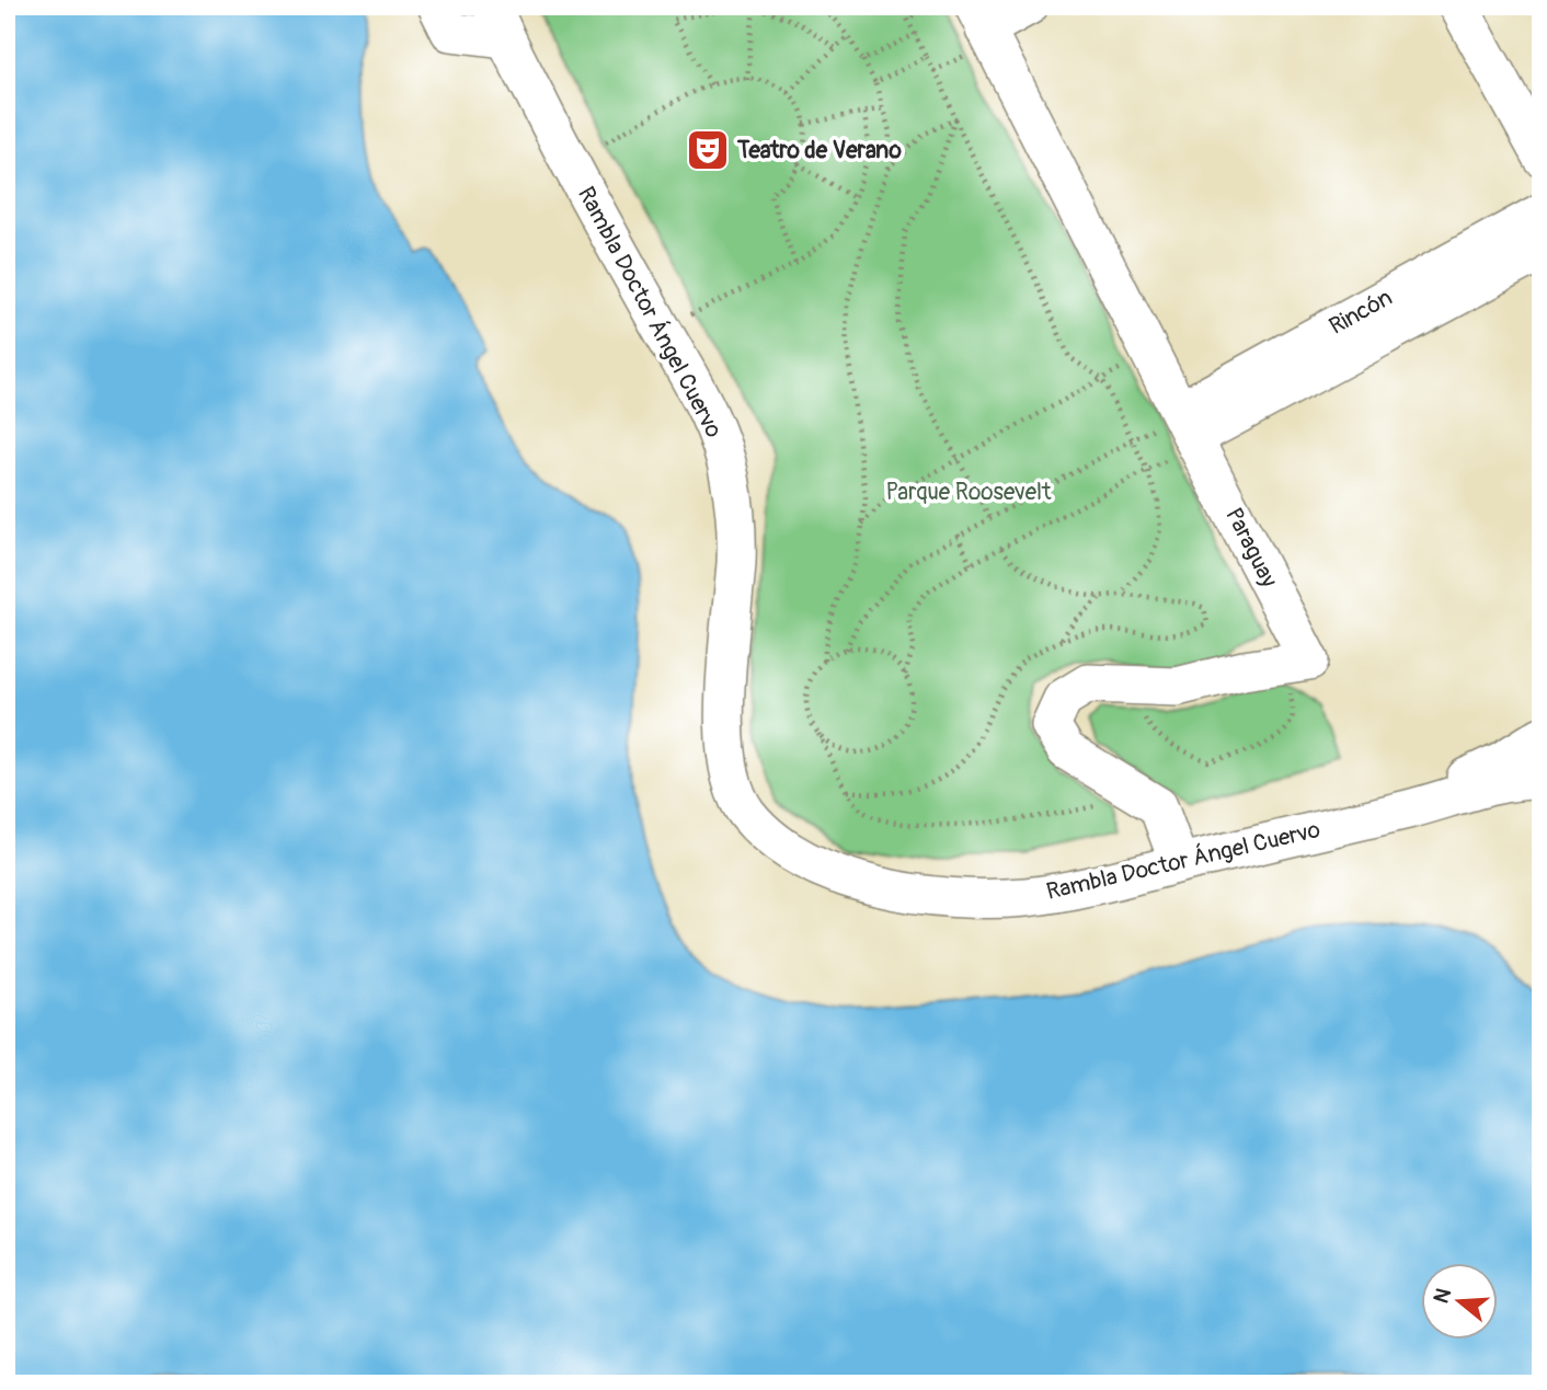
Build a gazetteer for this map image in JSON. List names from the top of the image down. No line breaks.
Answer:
{"streets":{"street":["Rambla Doctor Ángel Cuervo","Rincón","Paraguay"]},"crossings":[["Rambla Doctor Ángel Cuervo","Paraguay"],["Rincón","Paraguay"]],"parks":["Parque Roosevelt"],"places":{"theatre":["Teatro de Verano"]},"north":"left"}
